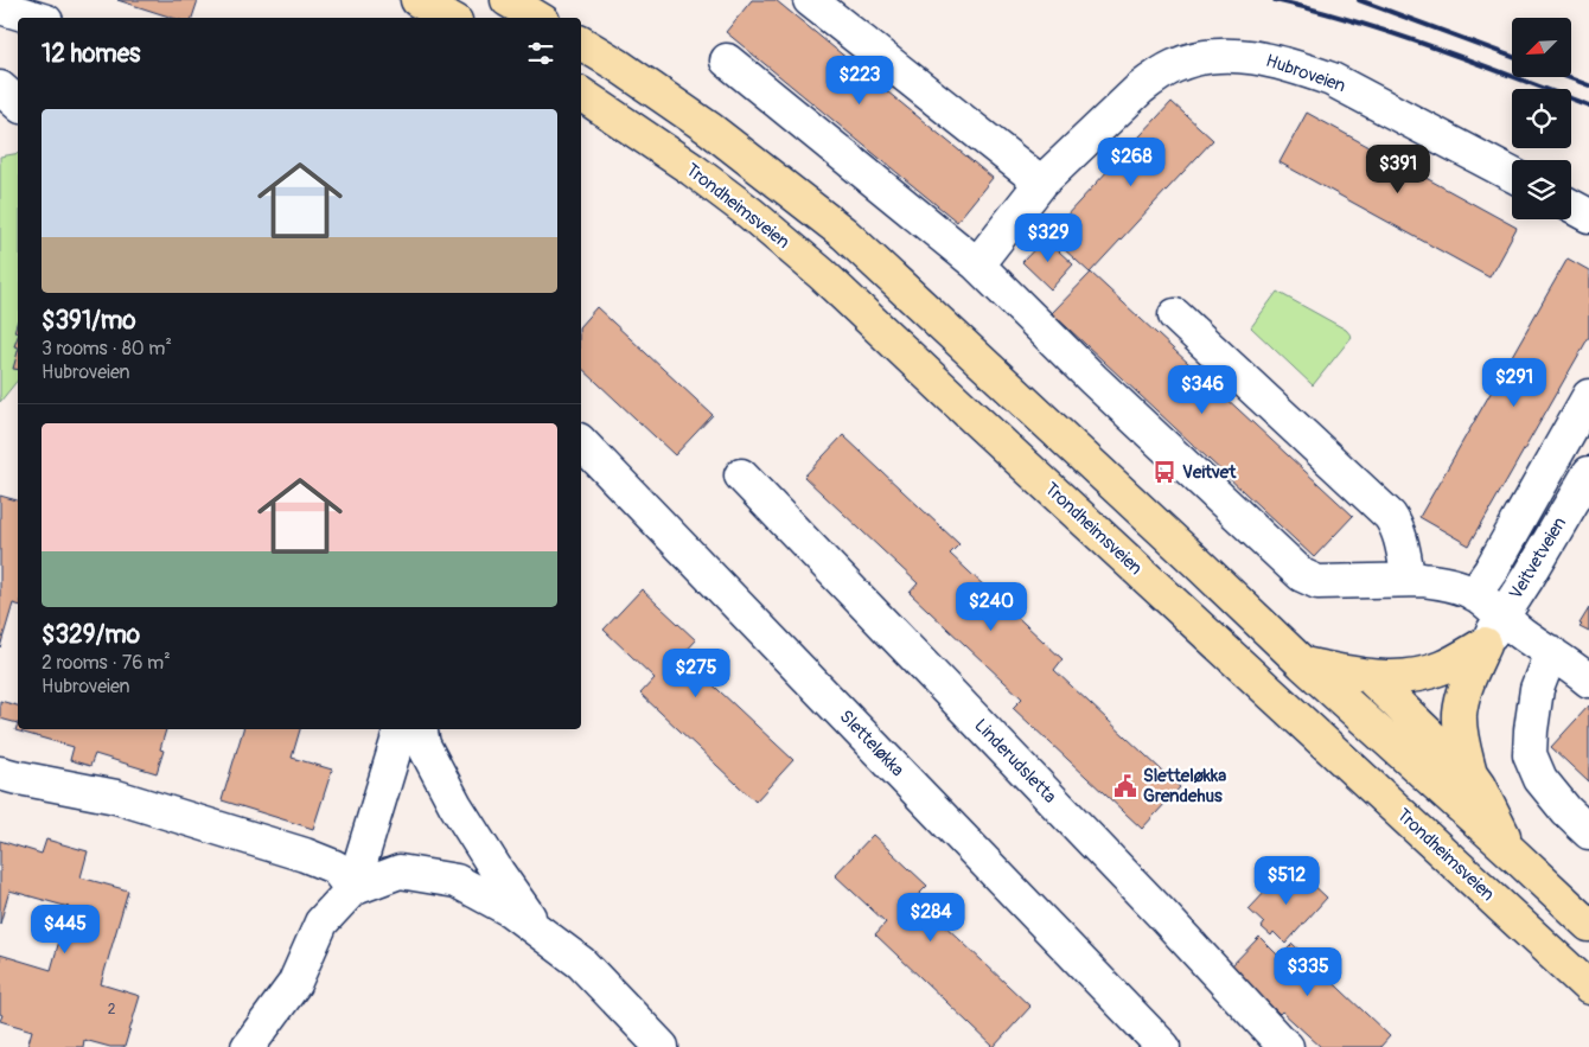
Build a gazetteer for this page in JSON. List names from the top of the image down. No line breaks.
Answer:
{"streets":{"highway":["Trondheimsveien"],"street":["Hubroveien","Veitvetveien","Sletteløkka","Linderudsletta"]},"places":{"bus stop":["Veitvet"],"public building":["Sletteløkka Grendehus"]},"house_numbers":["2"],"north":"bottom left","page":{"heading":"12 homes","price":["$223","$268","$391","$329","$291","$346","$240","$275","$512","$284","$445","$335"],"list":[{"name":"$391/mo","note":"3 rooms · 80 m² · Hubroveien"},{"name":"$329/mo","note":"2 rooms · 76 m² · Hubroveien"}]}}
